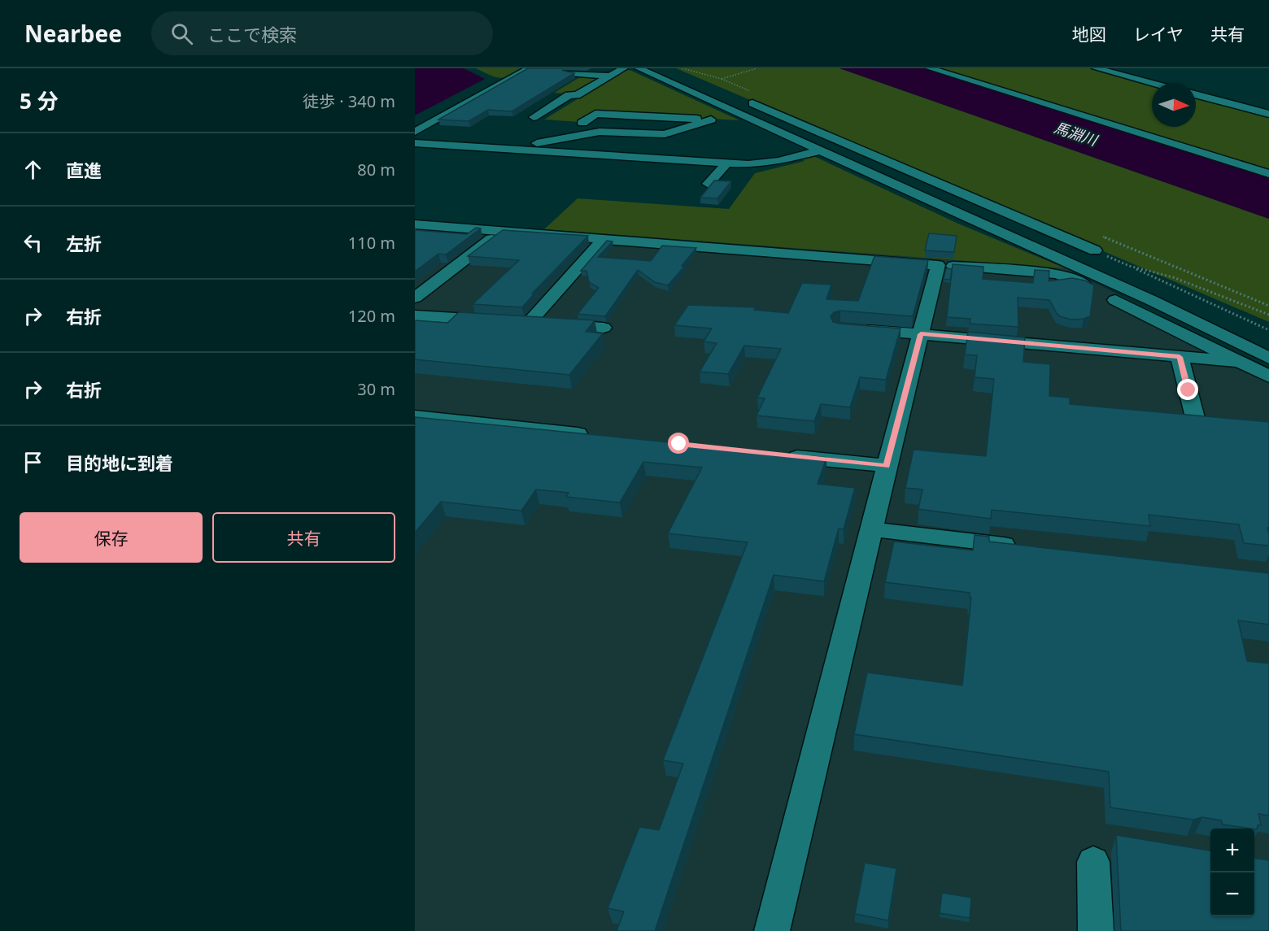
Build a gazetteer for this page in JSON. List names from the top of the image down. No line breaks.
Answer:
{"water":["馬淵川"],"north":"right","page":{"header":"Nearbee","search":"ここで検索","nav":["地図","レイヤ","共有"],"heading":["5 分","徒歩 · 340 m"],"list":[["直進","80 m"],["左折","110 m"],["右折","120 m"],["右折","30 m"],"目的地に到着"],"buttons":["保存","共有"],"map_buttons":["+","−"]}}
